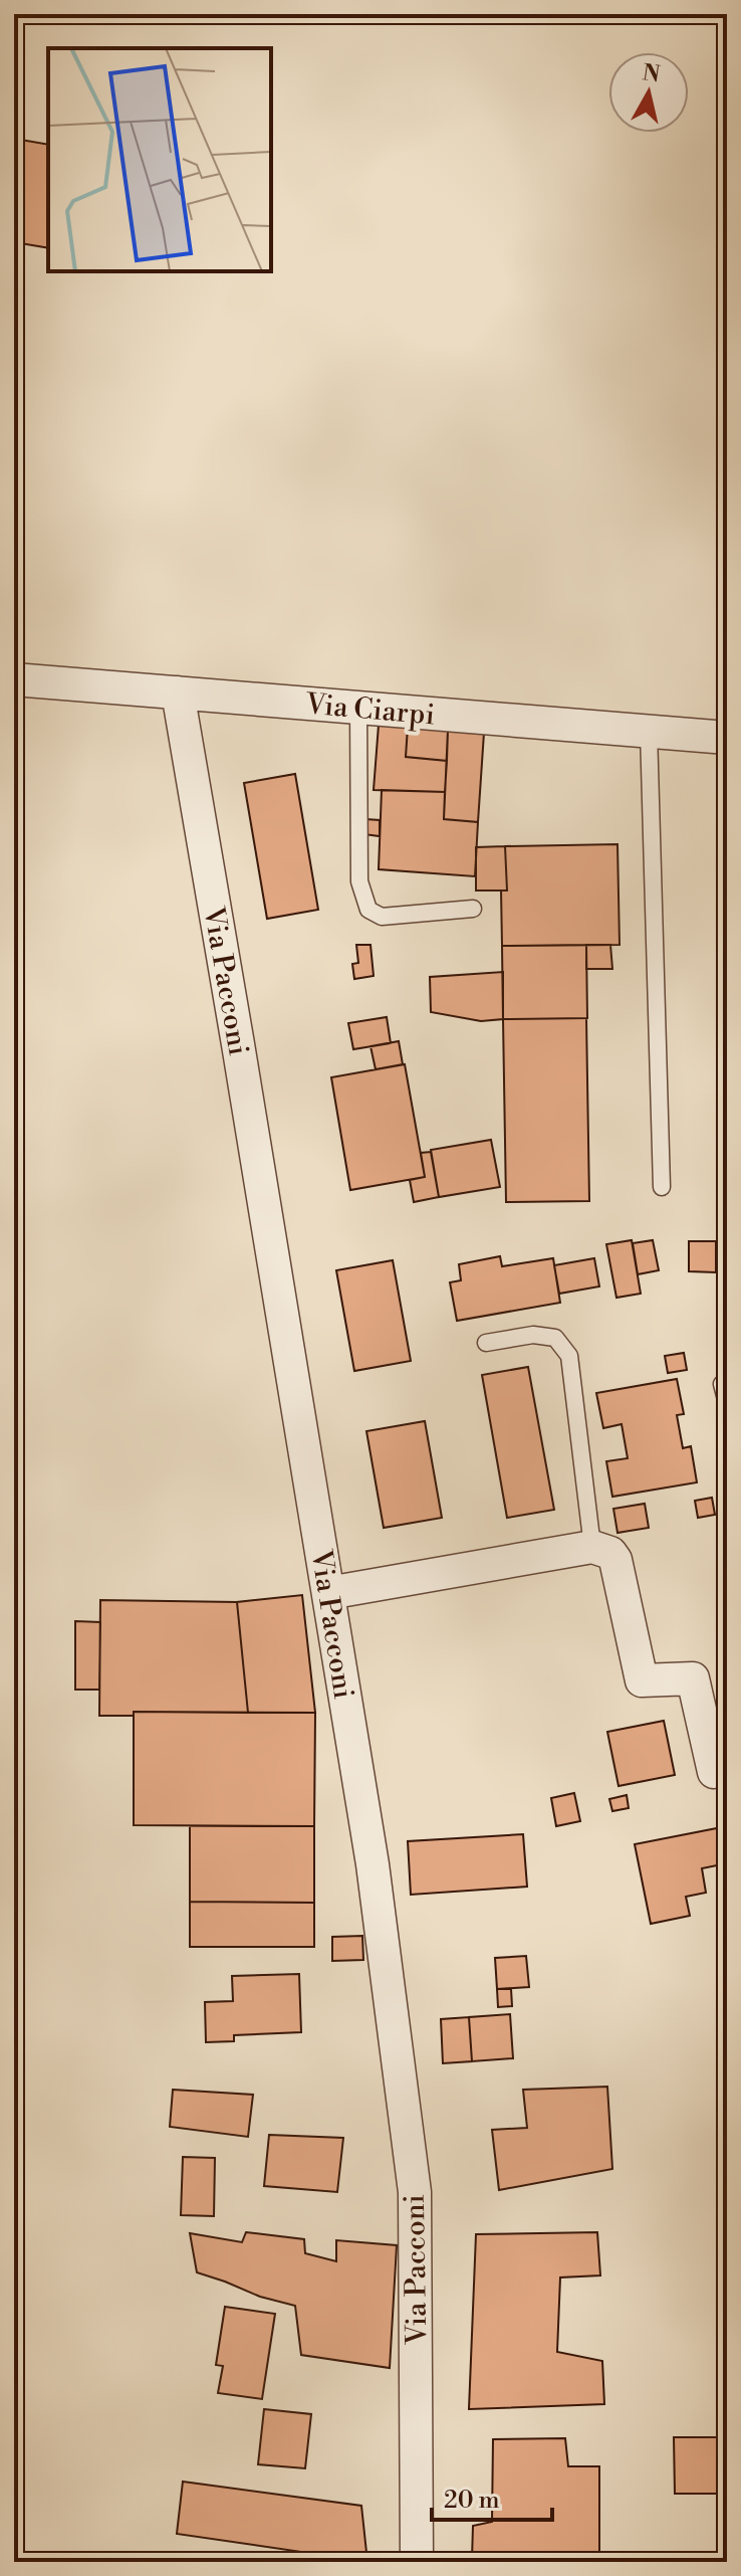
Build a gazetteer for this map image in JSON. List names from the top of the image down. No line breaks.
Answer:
{"streets":{"street":["Via Ciarpi","Via Pacconi"]},"crossings":[["Via Ciarpi","Via Pacconi"]],"scale_bar":"20 m","north":"top"}
